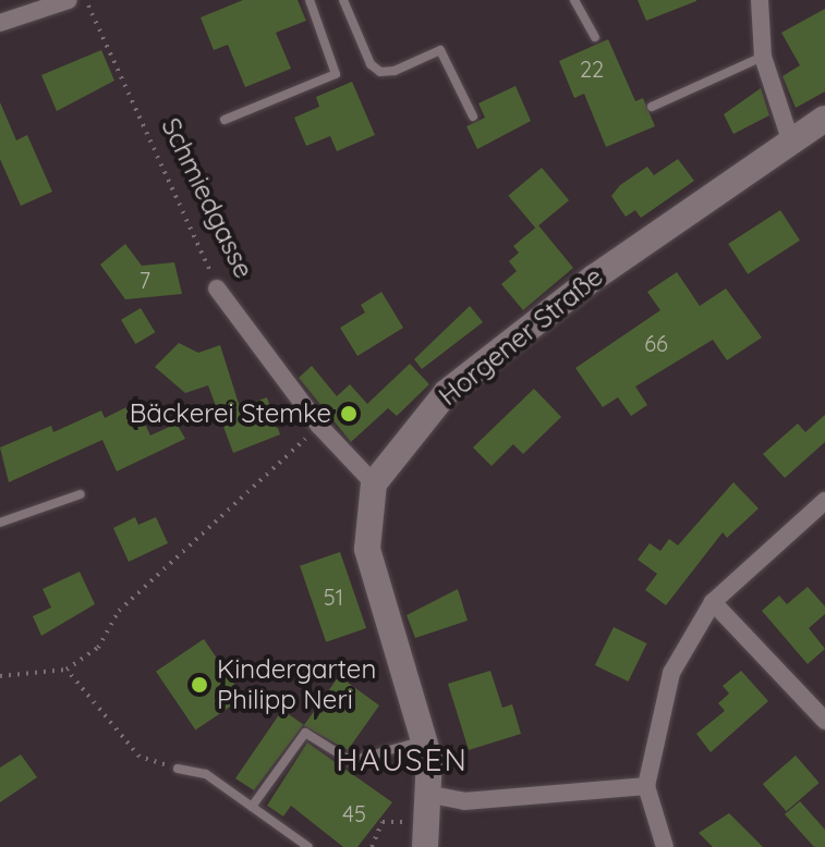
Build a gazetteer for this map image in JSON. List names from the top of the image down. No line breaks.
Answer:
{"streets":{"main road":["Horgener Straße"],"street":["Schmiedgasse"]},"crossings":[["Schmiedgasse","Horgener Straße"]],"districts":["HAUSEN"],"places":["Bäckerei Stemke","Kindergarten Philipp Neri"],"house_numbers":["22","7","66","51","45"]}
